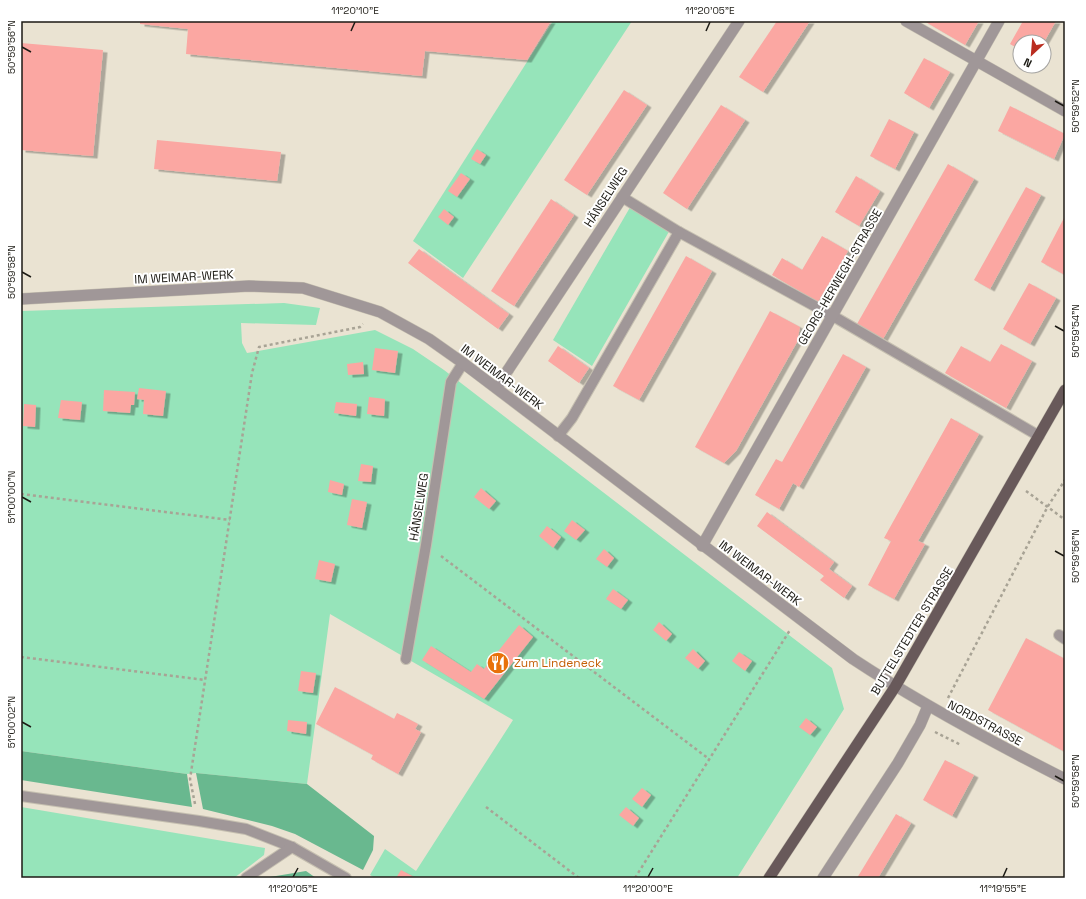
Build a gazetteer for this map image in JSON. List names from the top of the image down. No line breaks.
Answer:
{"streets":{"main road":["BUTTELSTEDTER STRASSE"],"street":["HÄNSELWEG","IM WEIMAR-WERK","GEORG-HERWEGH-STRASSE","NORDSTRASSE"]},"crossings":[["HÄNSELWEG","IM WEIMAR-WERK"],["IM WEIMAR-WERK","GEORG-HERWEGH-STRASSE"],["IM WEIMAR-WERK","BUTTELSTEDTER STRASSE"],["IM WEIMAR-WERK","NORDSTRASSE"],["BUTTELSTEDTER STRASSE","NORDSTRASSE"]],"places":{"restaurant":["Zum Lindeneck"]},"north":"bottom left","coordinates":["11°20'10\"E","11°20'05\"E","50°59'56\"N","50°59'52\"N","50°59'58\"N","50°59'54\"N","51°00'00\"N","51°00'02\"N","11°20'00\"E","11°19'55\"E"]}
